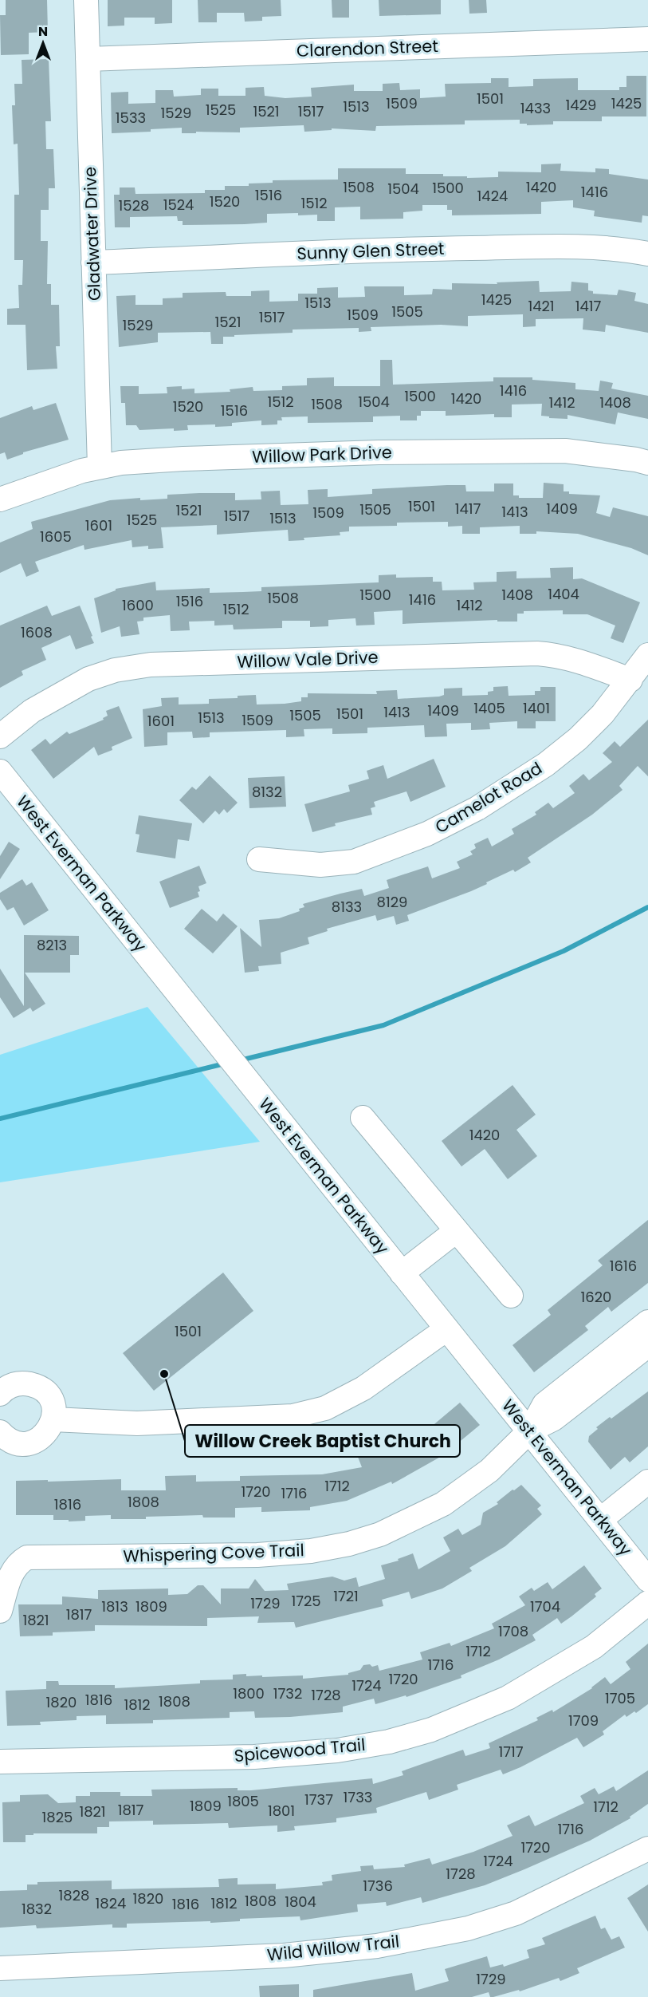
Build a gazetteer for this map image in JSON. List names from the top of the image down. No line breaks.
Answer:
{"streets":{"street":["Clarendon Street","Gladwater Drive","Sunny Glen Street","Willow Park Drive","Willow Vale Drive","Camelot Road","West Everman Parkway","Whispering Cove Trail","Spicewood Trail","Wild Willow Trail"]},"crossings":[["Clarendon Street","Gladwater Drive"],["Gladwater Drive","Sunny Glen Street"],["Gladwater Drive","Willow Park Drive"],["Willow Vale Drive","Camelot Road"],["West Everman Parkway","Whispering Cove Trail"]],"places":["Willow Creek Baptist Church"],"house_numbers":["1501","1509","1425","1429","1513","1433","1525","1521","1517","1529","1533","1508","1420","1500","1504","1416","1516","1424","1520","1512","1524","1528","1425","1513","1421","1417","1505","1509","1517","1521","1529","1416","1500","1420","1512","1504","1412","1408","1508","1520","1516","1501","1417","1409","1505","1521","1413","1509","1517","1513","1525","1601","1605","1404","1500","1408","1508","1416","1516","1600","1412","1512","1608","1405","1401","1409","1413","1501","1505","1513","1509","1601","8132","8129","8133","8213","1420","1616","1620","1501","1712","1720","1716","1808","1816","1721","1725","1729","1813","1809","1704","1817","1821","1708","1712","1716","1720","1724","1800","1732","1728","1705","1816","1808","1820","1812","1709","1717","1733","1737","1805","1809","1712","1817","1801","1821","1825","1716","1720","1724","1728","1736","1828","1820","1808","1804","1824","1812","1816","1832","1729"],"north":"top"}
